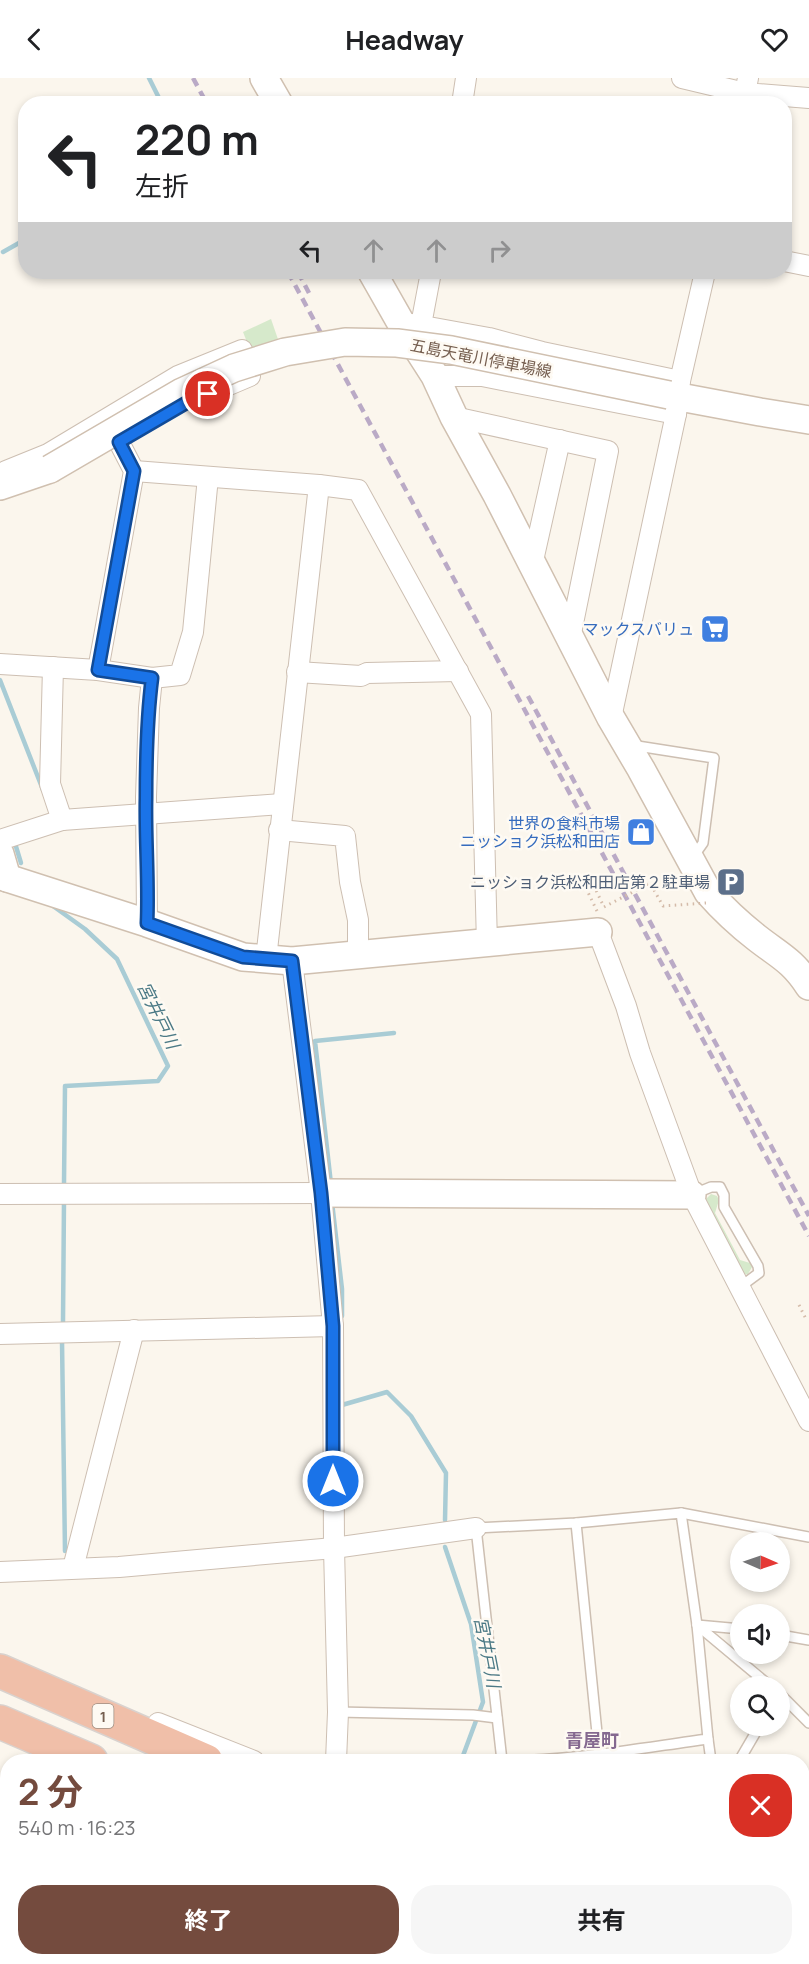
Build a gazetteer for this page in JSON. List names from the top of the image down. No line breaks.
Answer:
{"streets":{"highway":["1"],"street":["五島天竜川停車場線"]},"districts":["青屋町"],"water":["宮井戸川"],"places":{"supermarket":["マックスバリュ"],"shop":["世界の食料市場 ニッショク浜松和田店"],"parking":["ニッショク浜松和田店第２駐車場"]},"north":"right","page":{"header":"Headway","turn":["220 m","左折"],"heading":["2 分","540 m · 16:23"],"buttons":["終了","共有"]}}
